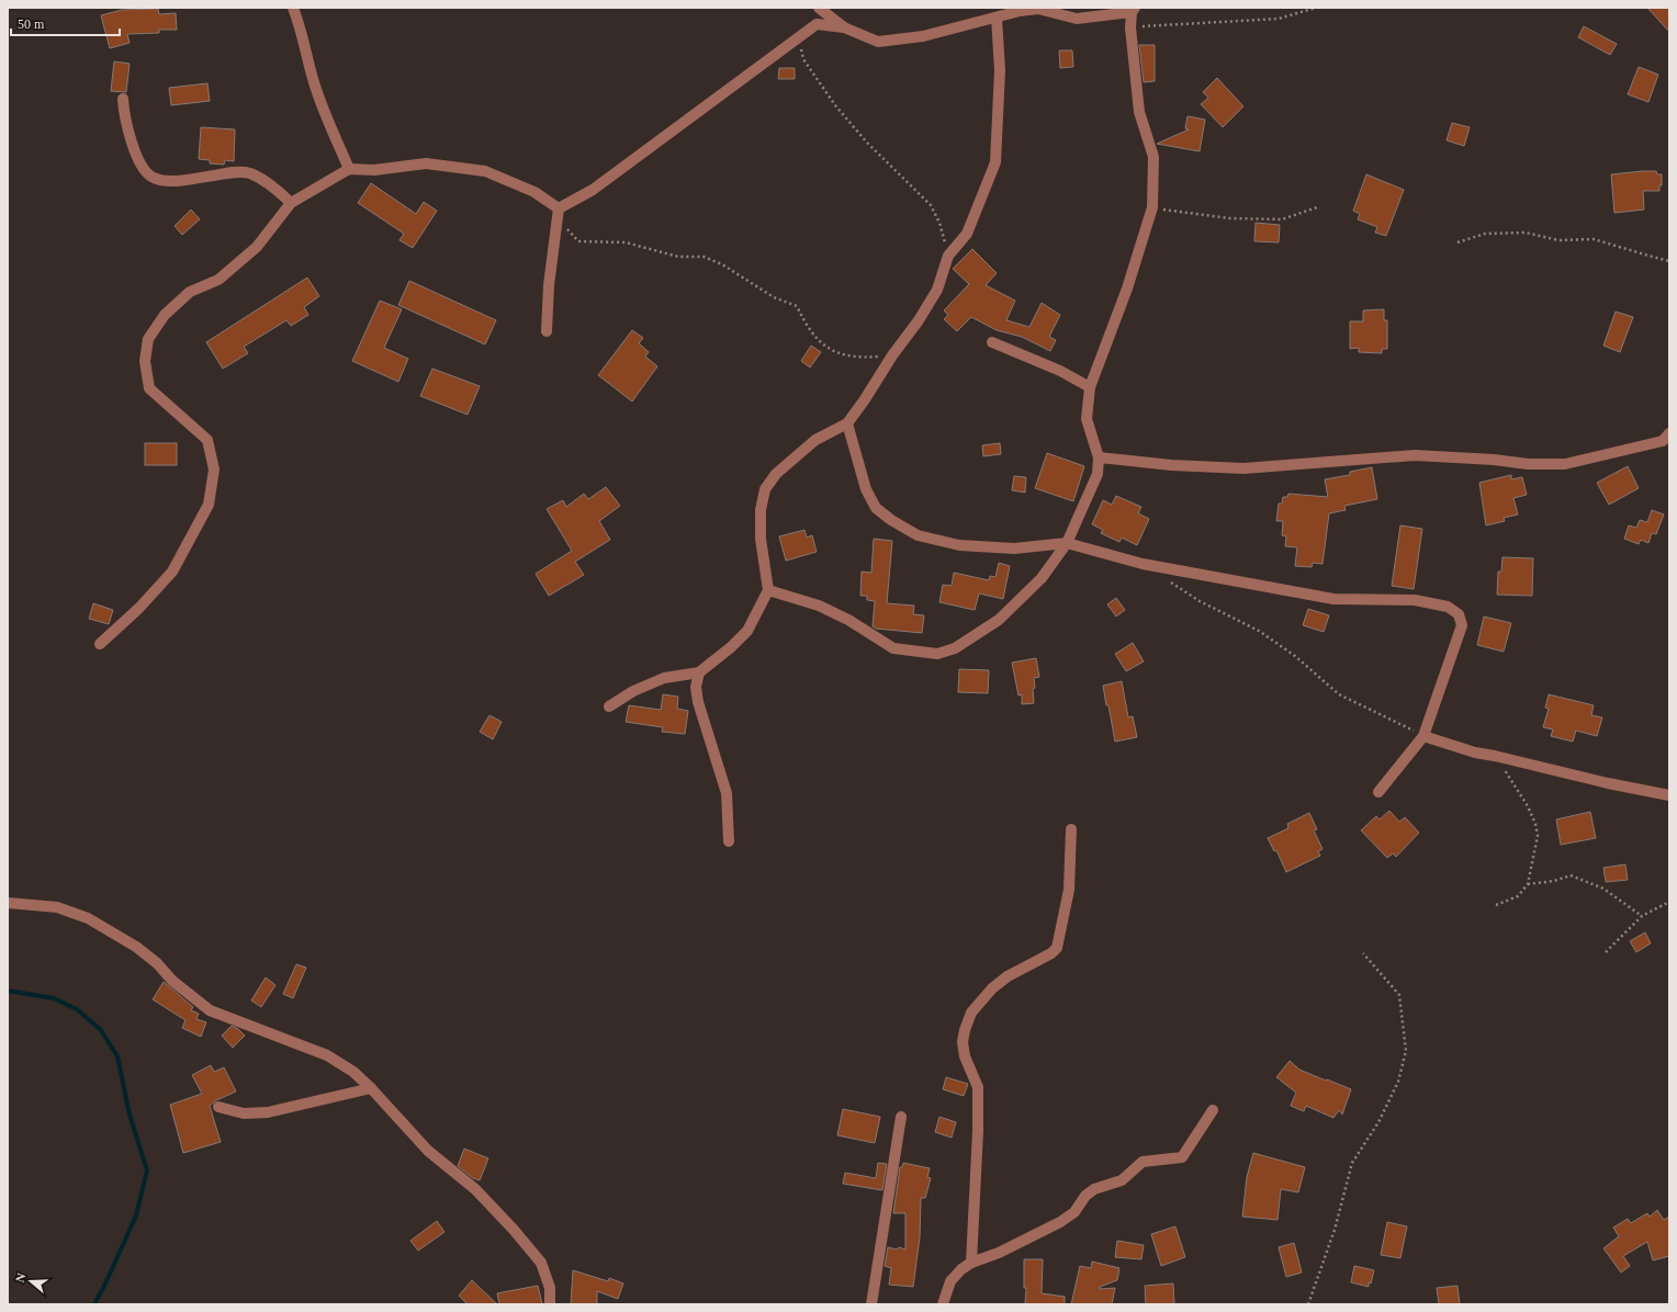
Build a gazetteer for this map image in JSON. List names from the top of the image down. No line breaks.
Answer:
{"scale_bar":"50 m","north":"left"}
